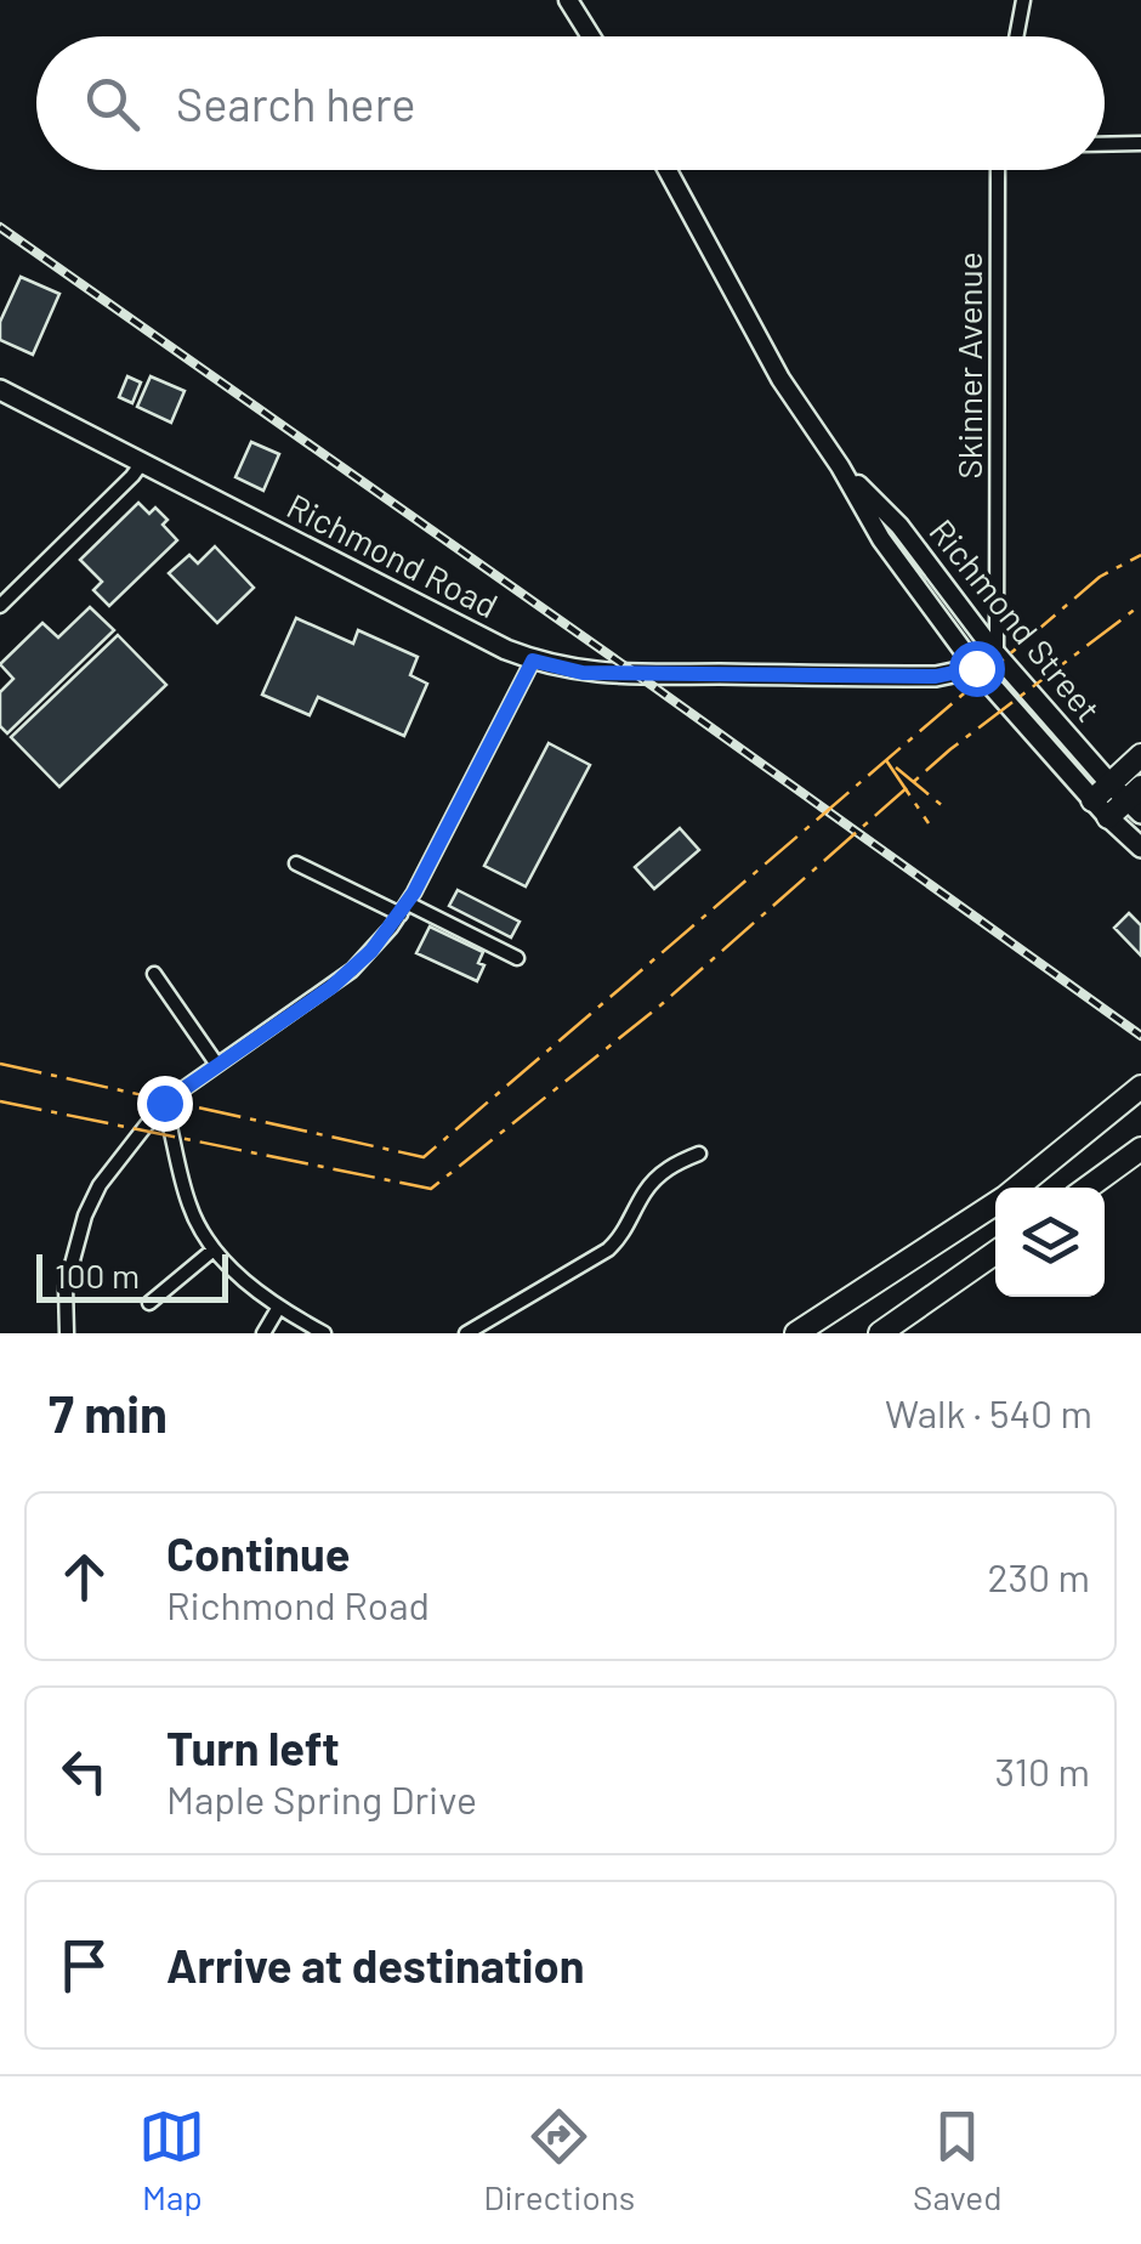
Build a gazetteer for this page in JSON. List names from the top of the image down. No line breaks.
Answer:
{"streets":{"main road":["Richmond Road","Richmond Street"],"street":["Skinner Avenue"]},"crossings":[["Skinner Avenue","Richmond Road"],["Skinner Avenue","Richmond Street"],["Richmond Road","Richmond Street"]],"scale_bar":"100 m","page":{"search":"Search here","scale":"100 m","heading":["7 min","Walk · 540 m"],"list":[["Continue","Richmond Road","230 m"],["Turn left","Maple Spring Drive","310 m"],"Arrive at destination"],"nav":["Map","Directions","Saved"]}}
